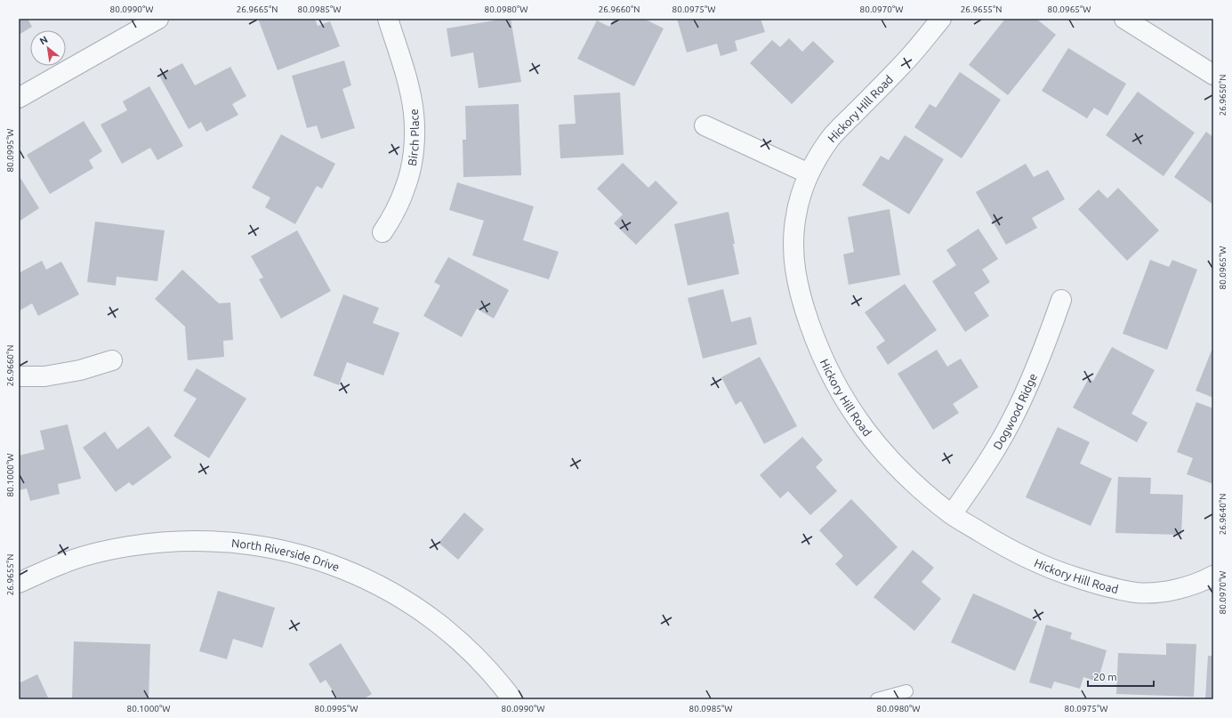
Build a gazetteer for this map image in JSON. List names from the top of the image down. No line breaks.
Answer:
{"streets":{"street":["Hickory Hill Road","Birch Place","Dogwood Ridge","North Riverside Drive"]},"crossings":[["Hickory Hill Road","Dogwood Ridge"]],"scale_bar":"20 m","north":"top left","coordinates":["80.0990°W","26.9665°N","80.0985°W","80.0980°W","26.9660°N","80.0975°W","80.0970°W","26.9655°N","80.0965°W","26.9650°N","80.0995°W","80.1000°W","26.9640°N"]}
